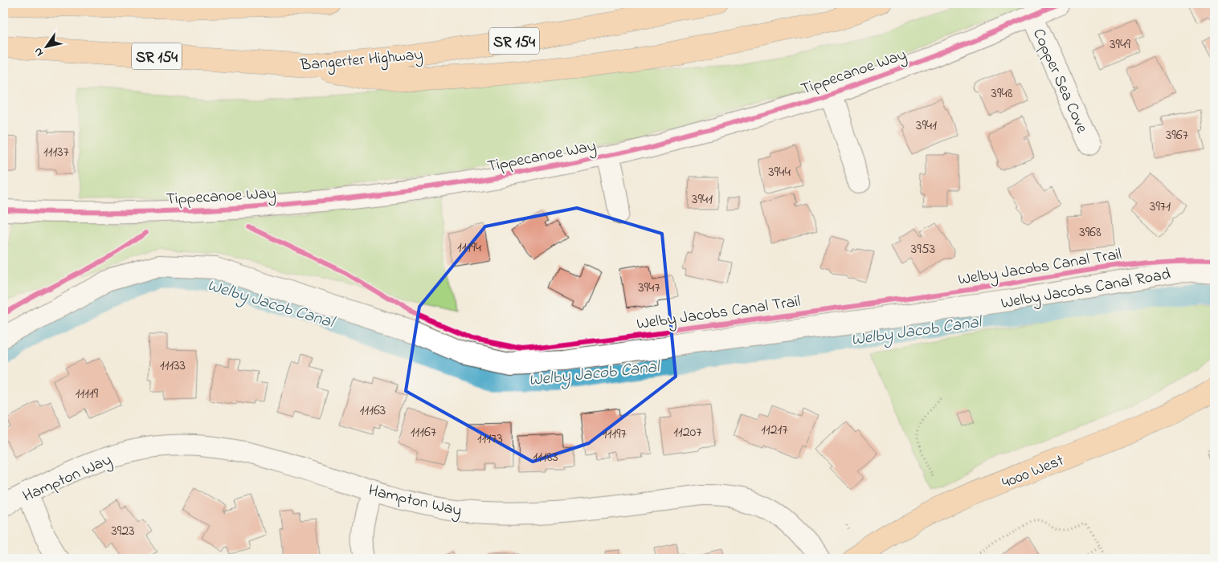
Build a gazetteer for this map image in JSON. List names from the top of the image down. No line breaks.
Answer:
{"streets":{"main road":["SR 154","Bangerter Highway","4000 West"],"street":["Tippecanoe Way","Copper Sea Cove","Welby Jacobs Canal Road","Hampton Way"],"cycle path":["Welby Jacobs Canal Trail"]},"crossings":[["Tippecanoe Way","Copper Sea Cove"]],"water":["Welby Jacob Canal"],"house_numbers":["3949","3948","3941","3967","11137","3944","3941","3971","3968","11194","3953","3947","11133","11119","11163","11217","11167","11207","11197","11173","11183","3923"],"north":"bottom left"}
